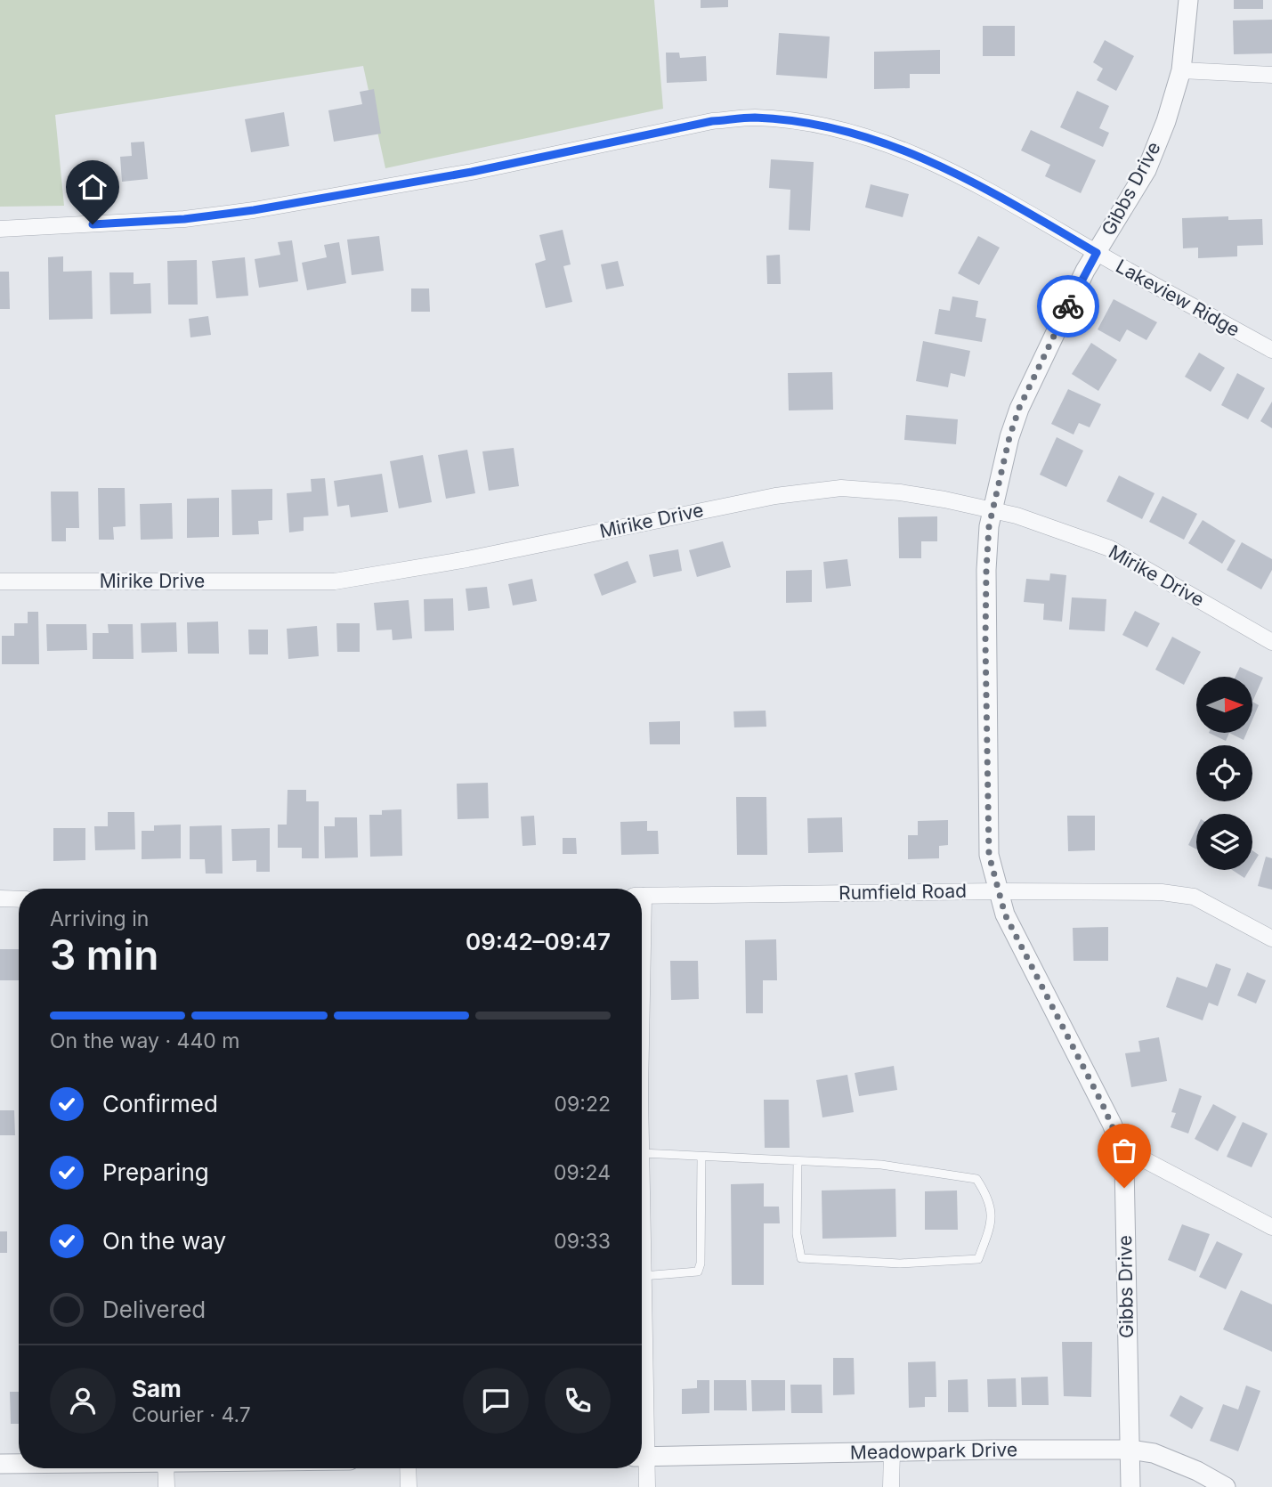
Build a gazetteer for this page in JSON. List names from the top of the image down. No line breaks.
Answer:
{"streets":{"street":["Gibbs Drive","Lakeview Ridge","Mirike Drive","Rumfield Road","Meadowpark Drive"]},"crossings":[["Gibbs Drive","Lakeview Ridge"],["Gibbs Drive","Mirike Drive"],["Gibbs Drive","Rumfield Road"],["Gibbs Drive","Meadowpark Drive"]],"north":"right","page":{"heading":["3 min","Arriving in","09:42–09:47"],"panel":["Sam","Courier · 4.7"],"bar":"On the way · 440 m","list":[["Confirmed","09:22"],["Preparing","09:24"],["On the way","09:33"],"Delivered"]}}
